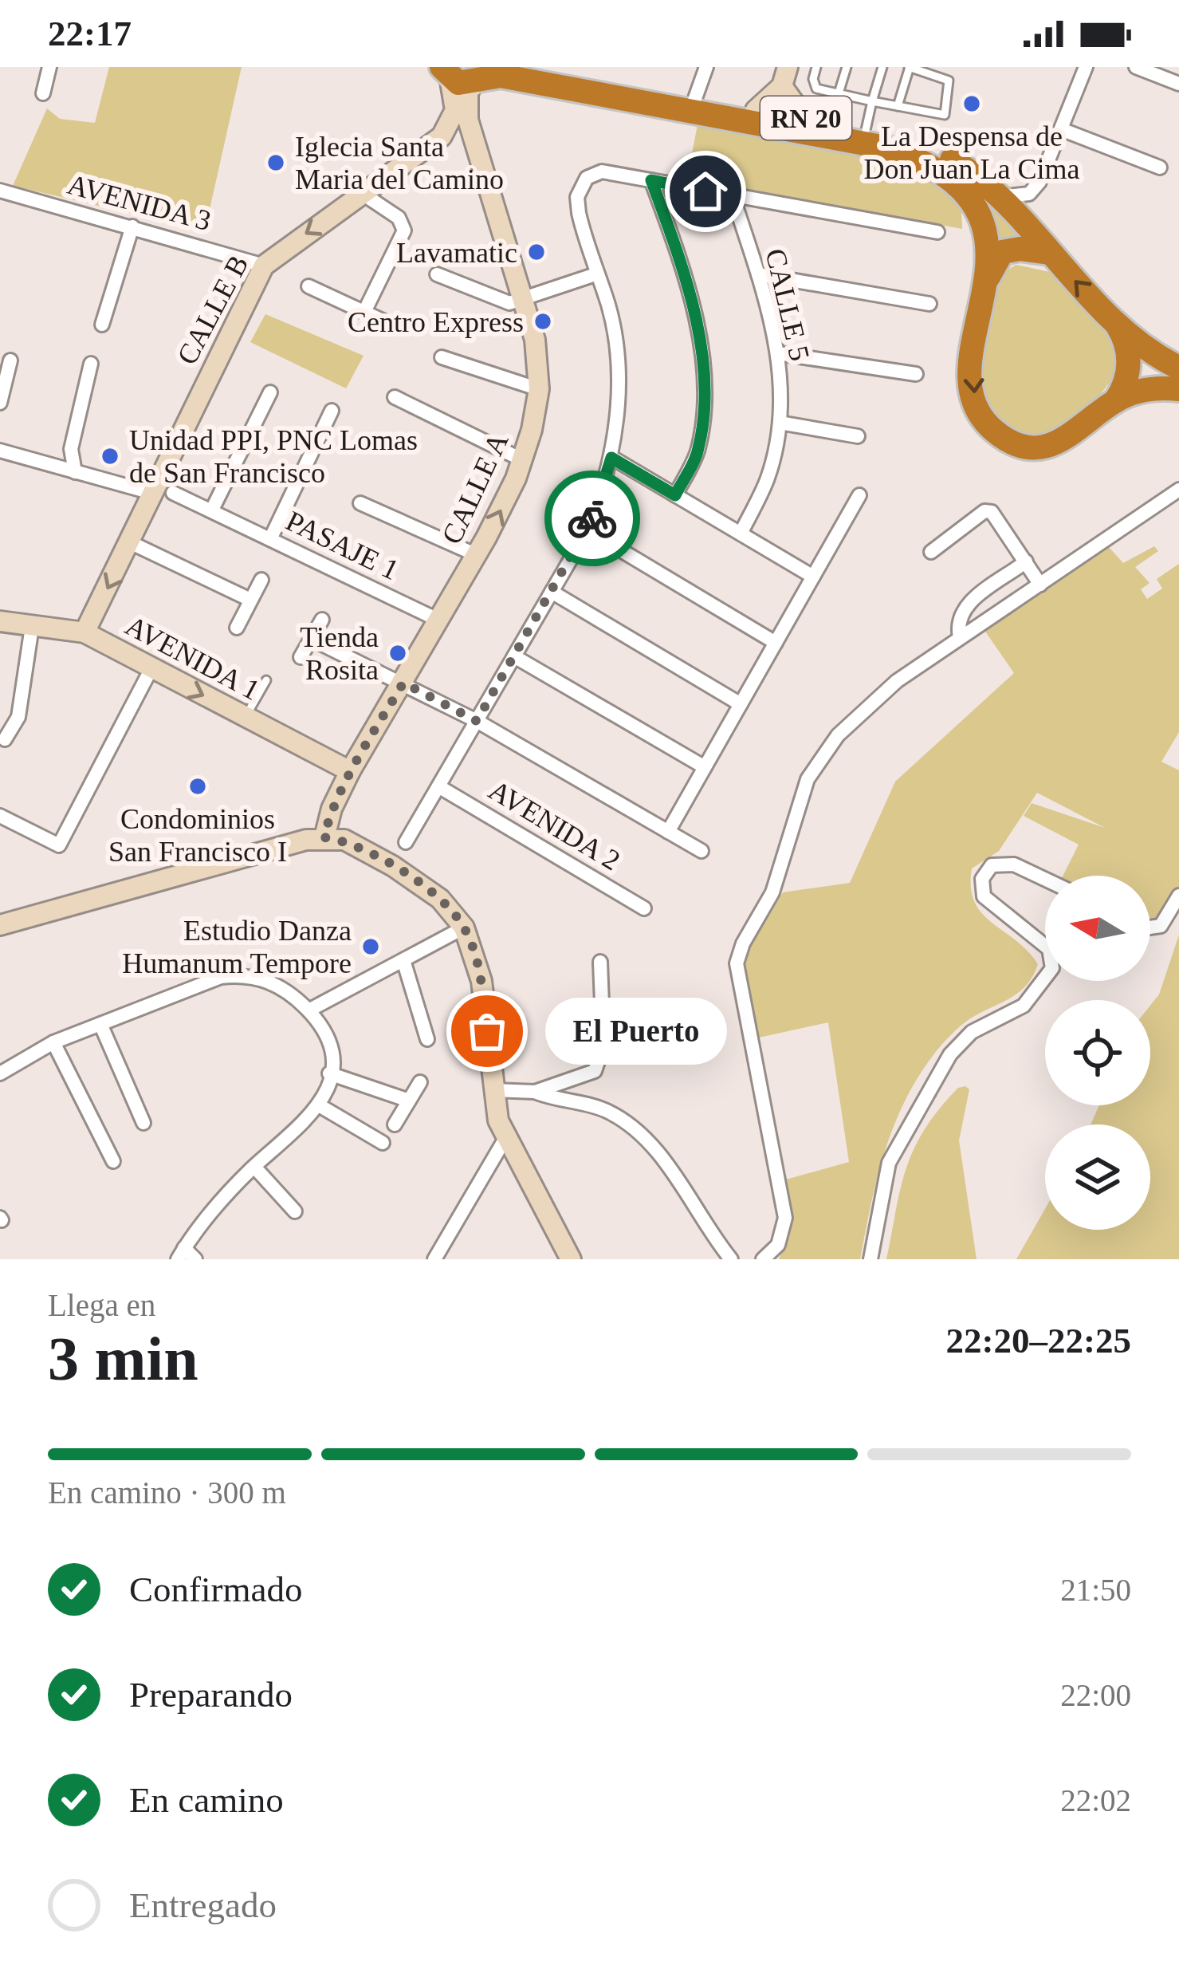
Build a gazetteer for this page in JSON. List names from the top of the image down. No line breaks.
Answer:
{"streets":{"highway":["RN 20"],"street":["AVENIDA 3","CALLE 5","CALLE B","CALLE A","PASAJE 1","AVENIDA 1","AVENIDA 2"]},"crossings":[["RN 20","CALLE A"],["AVENIDA 3","CALLE B"],["CALLE B","PASAJE 1"],["CALLE B","AVENIDA 1"],["CALLE A","PASAJE 1"],["CALLE A","AVENIDA 1"]],"places":["La Despensa de Don Juan La Cima","Iglecia Santa Maria del Camino","Lavamatic","Centro Express","Unidad PPI, PNC Lomas de San Francisco","Tienda Rosita","Condominios San Francisco I","Estudio Danza Humanum Tempore","El Puerto"],"north":"left","page":{"status":"22:17","bubble":"El Puerto","heading":["3 min","Llega en","22:20–22:25"],"bar":"En camino · 300 m","list":[["Confirmado","21:50"],["Preparando","22:00"],["En camino","22:02"],"Entregado"]}}
